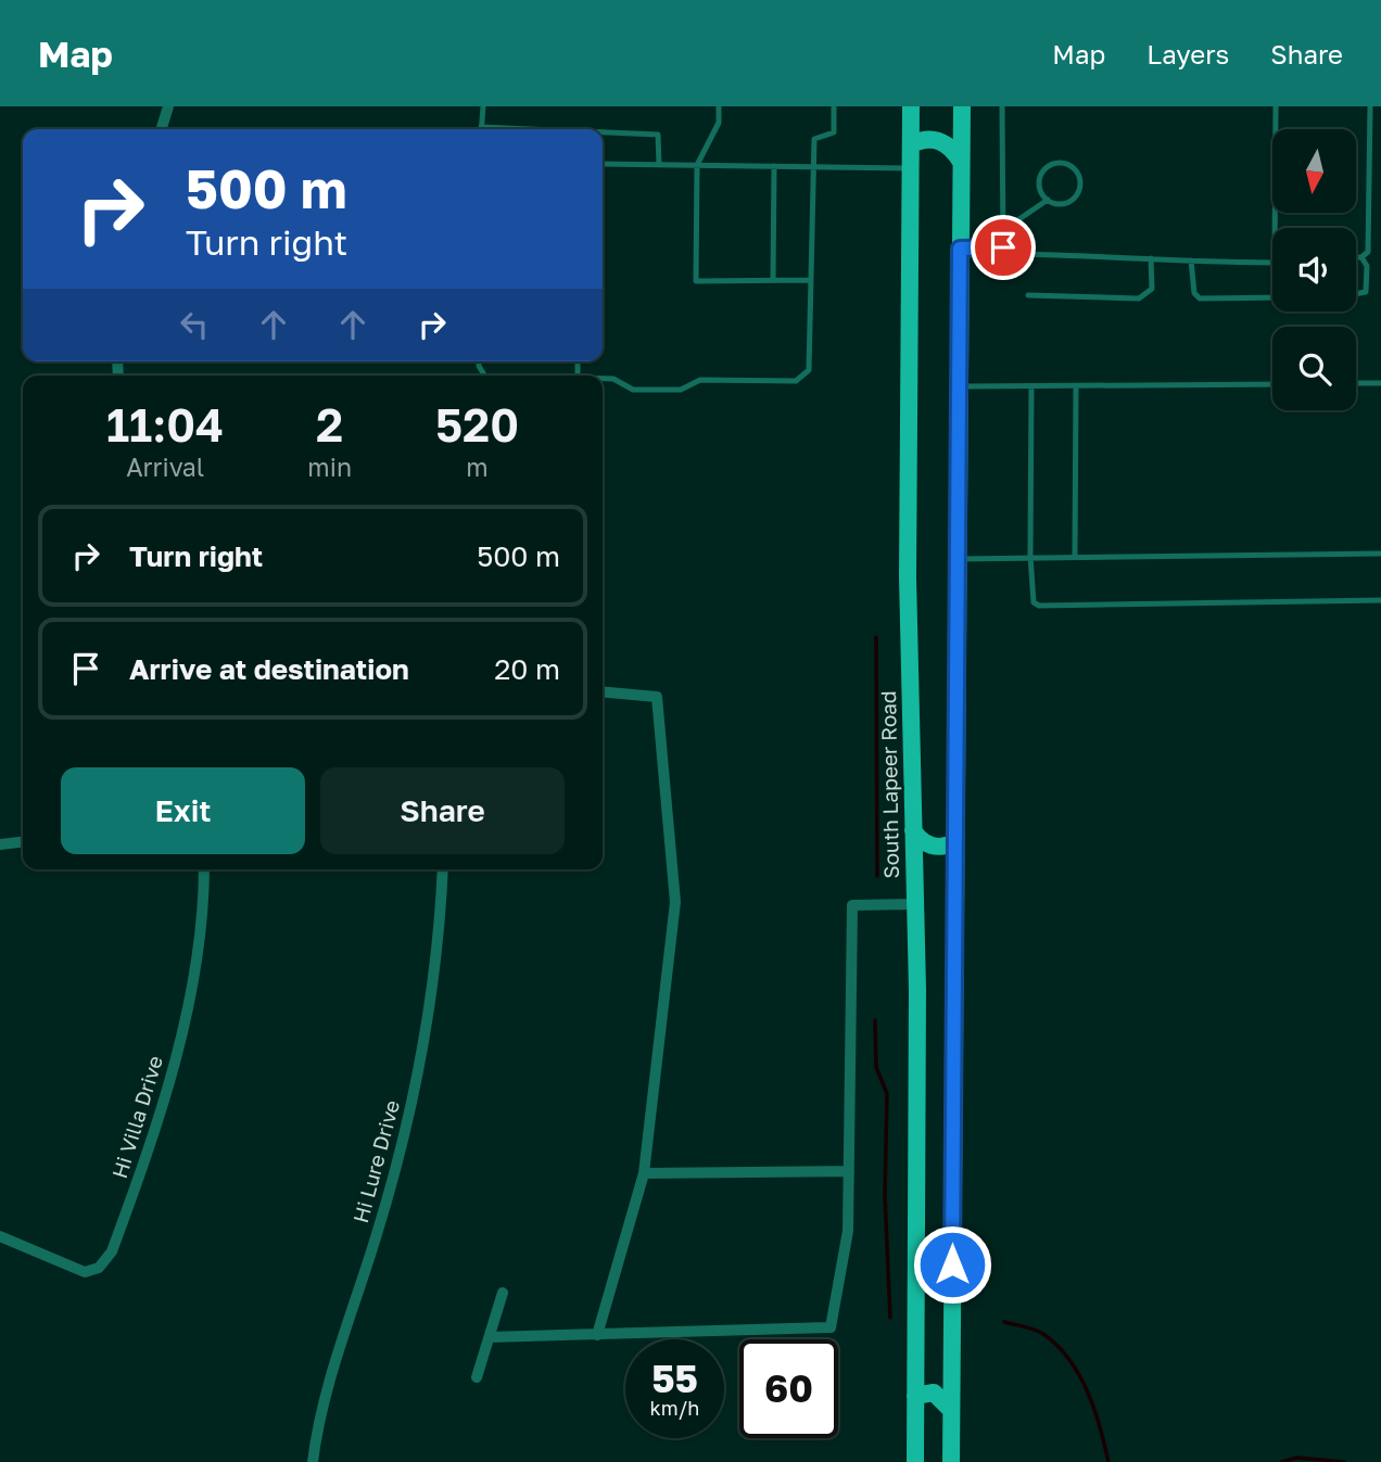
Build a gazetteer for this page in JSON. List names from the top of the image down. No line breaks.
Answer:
{"streets":{"main road":["South Lapeer Road"],"street":["Hi Villa Drive","Hi Lure Drive"]},"north":"bottom","page":{"header":"Map","nav":["Map","Layers","Share"],"turn":["500 m","Turn right"],"eta":["11:04","Arrival","2","min","520","m"],"list":[{"name":"Turn right","value":"500 m"},{"name":"Arrive at destination","value":"20 m"}],"buttons":["Exit","Share"],"speed":"55 km/h","limit":"60"}}
